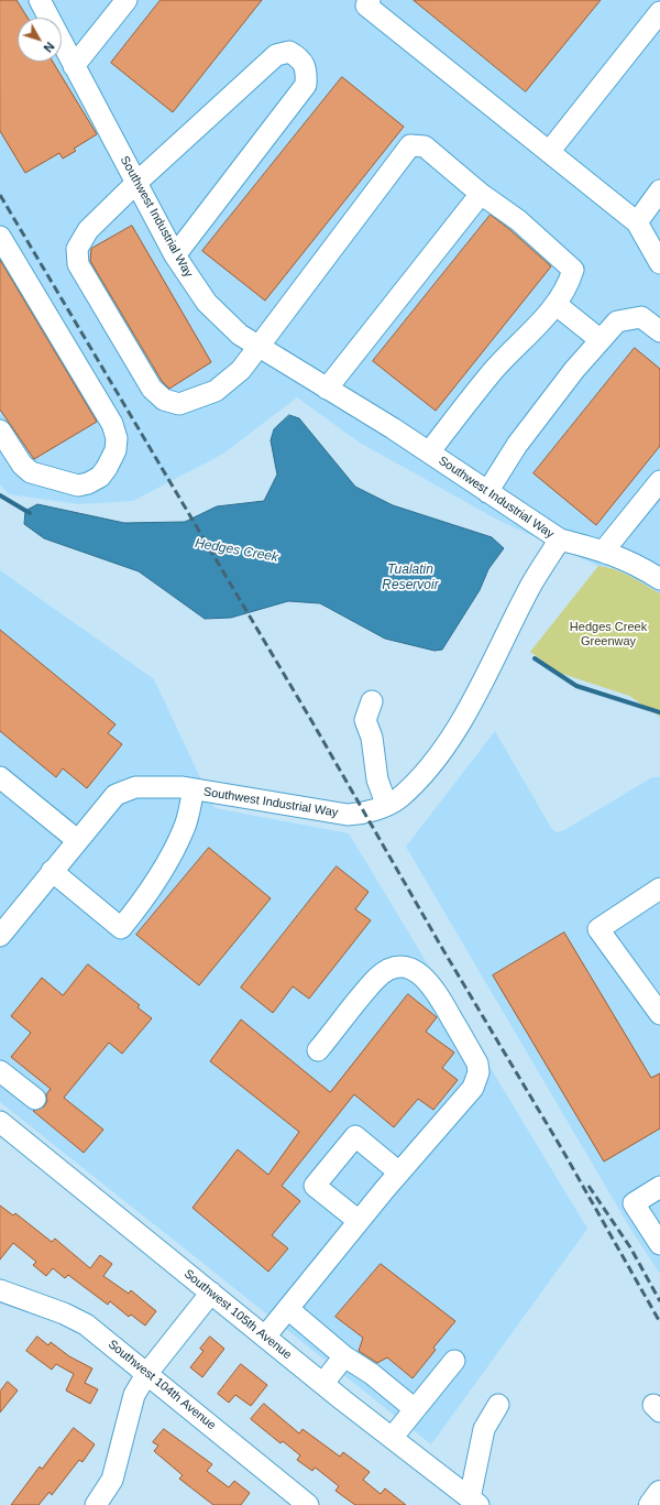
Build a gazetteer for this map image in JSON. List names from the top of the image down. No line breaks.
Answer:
{"streets":{"street":["Southwest Industrial Way","Southwest 105th Avenue","Southwest 104th Avenue"]},"water":["Hedges Creek","Tualatin Reservoir"],"parks":["Hedges Creek Greenway"],"north":"bottom right"}
